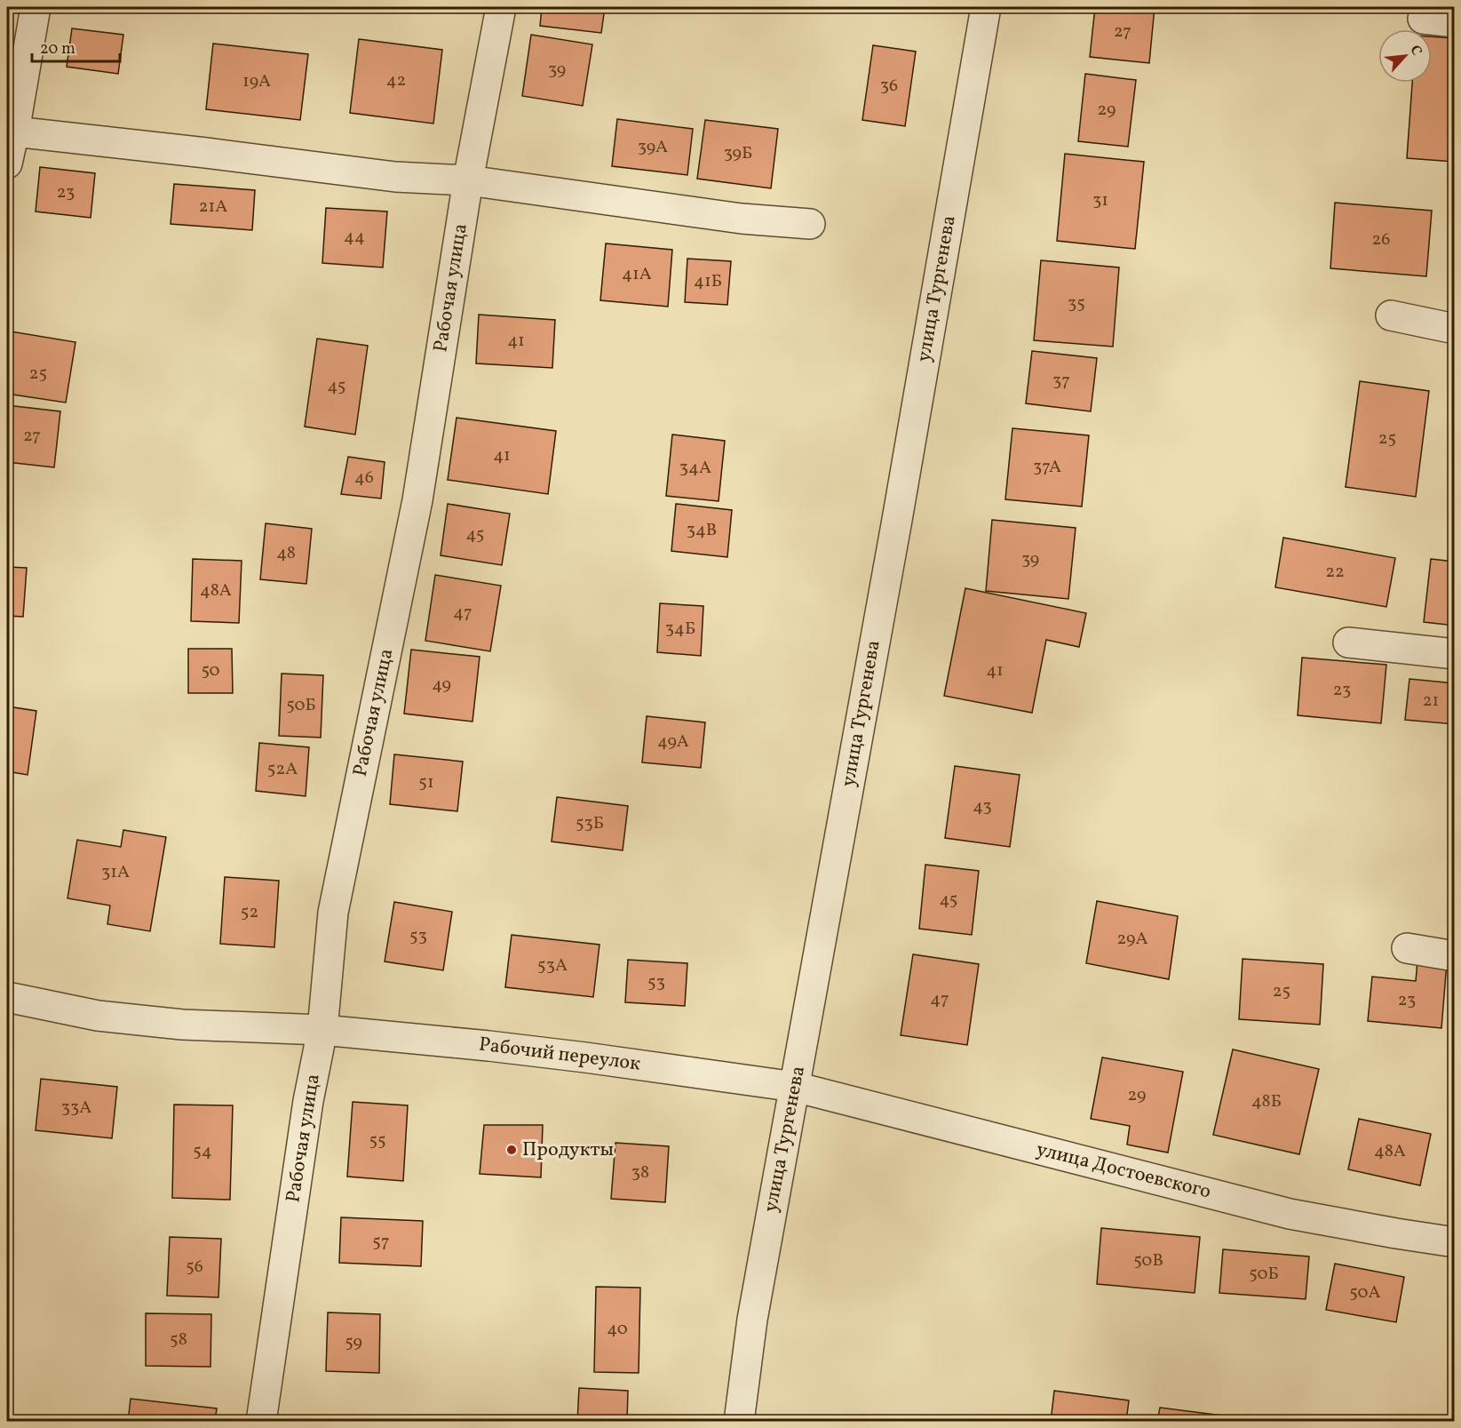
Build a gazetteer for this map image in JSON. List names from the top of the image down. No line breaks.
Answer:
{"streets":{"street":["Рабочая улица","улица Тургенева","Рабочий переулок","улица Достоевского"]},"crossings":[["Рабочая улица","Рабочий переулок"],["улица Тургенева","Рабочий переулок"],["улица Тургенева","улица Достоевского"],["Рабочий переулок","улица Достоевского"]],"places":["Продукты"],"house_numbers":["27","39","42","19А","36","29","39А","39Б","23","31","21А","44","26","41А","41Б","35","41","25","37","45","27","25","41","37А","34А","46","34В","45","48","39","22","48А","47","34Б","50","41","49","23","21","50Б","49А","52А","51","43","53Б","31А","45","52","53","29А","53А","53","25","47","23","29","48Б","33А","55","54","48А","38","57","50В","56","50Б","50А","40","58","59"],"scale_bar":"20 m","north":"top right"}
